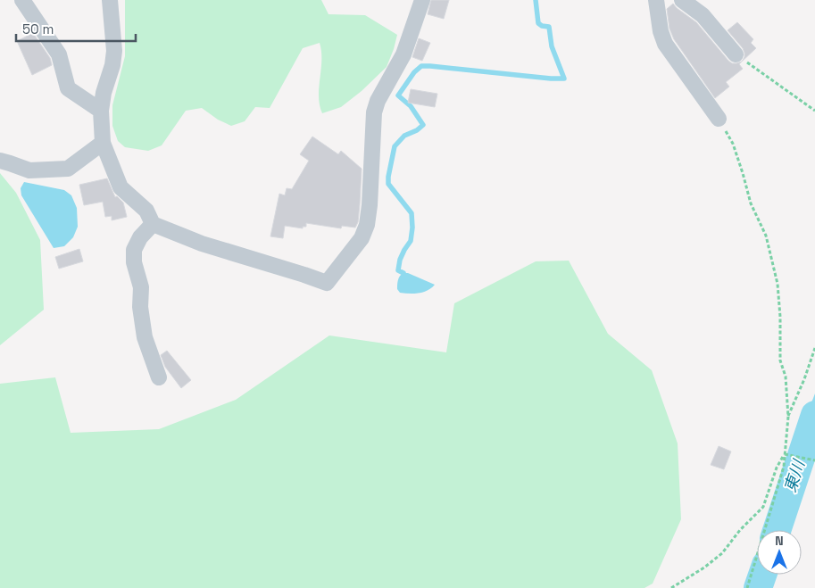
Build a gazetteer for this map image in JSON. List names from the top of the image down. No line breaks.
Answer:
{"water":["東川"],"scale_bar":"50 m","north":"top"}
